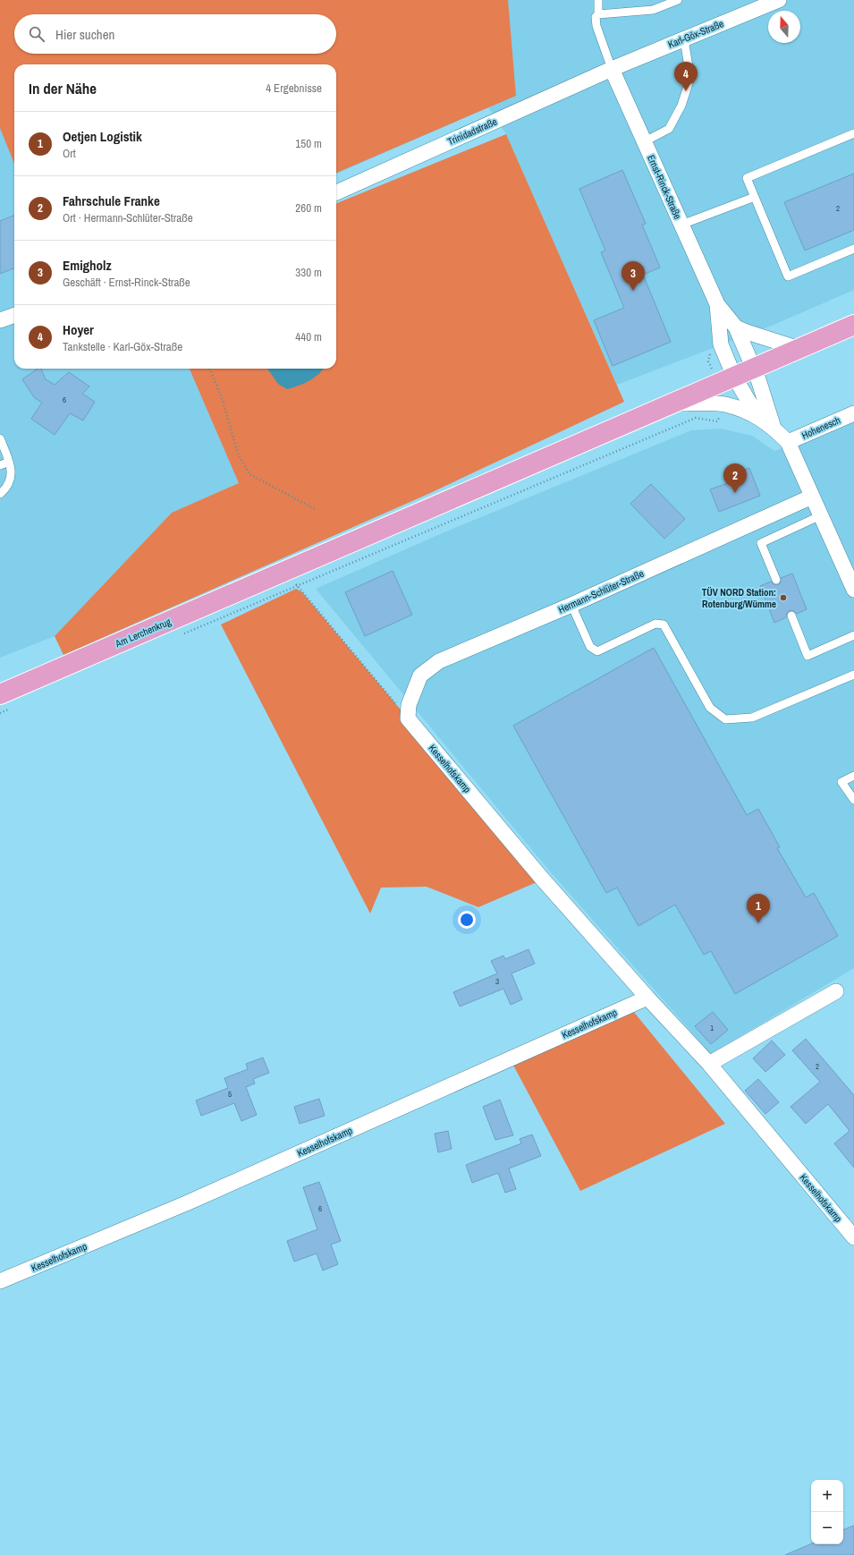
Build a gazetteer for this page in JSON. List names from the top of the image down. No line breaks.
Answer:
{"streets":{"main road":["Am Lerchenkrug"],"street":["Karl-Göx-Straße","Trinidadstraße","Ernst-Rinck-Straße","Hohenesch","Hermann-Schlüter-Straße","Kesselhofskamp"]},"crossings":[["Karl-Göx-Straße","Trinidadstraße"],["Karl-Göx-Straße","Ernst-Rinck-Straße"],["Trinidadstraße","Ernst-Rinck-Straße"],["Ernst-Rinck-Straße","Am Lerchenkrug"],["Hermann-Schlüter-Straße","Kesselhofskamp"]],"places":["TÜV NORD Station: Rotenburg/Wümme"],"house_numbers":["2","6","3","1","2","5","6"],"north":"top","page":{"search":"Hier suchen","pins":["4","3","2","1"],"heading":["In der Nähe","4 Ergebnisse"],"list":[{"mark":"1","name":"Oetjen Logistik","note":"Ort","value":"150 m"},{"mark":"2","name":"Fahrschule Franke","note":"Ort · Hermann-Schlüter-Straße","value":"260 m"},{"mark":"3","name":"Emigholz","note":"Geschäft · Ernst-Rinck-Straße","value":"330 m"},{"mark":"4","name":"Hoyer","note":"Tankstelle · Karl-Göx-Straße","value":"440 m"}],"map_buttons":["+","−"]}}
